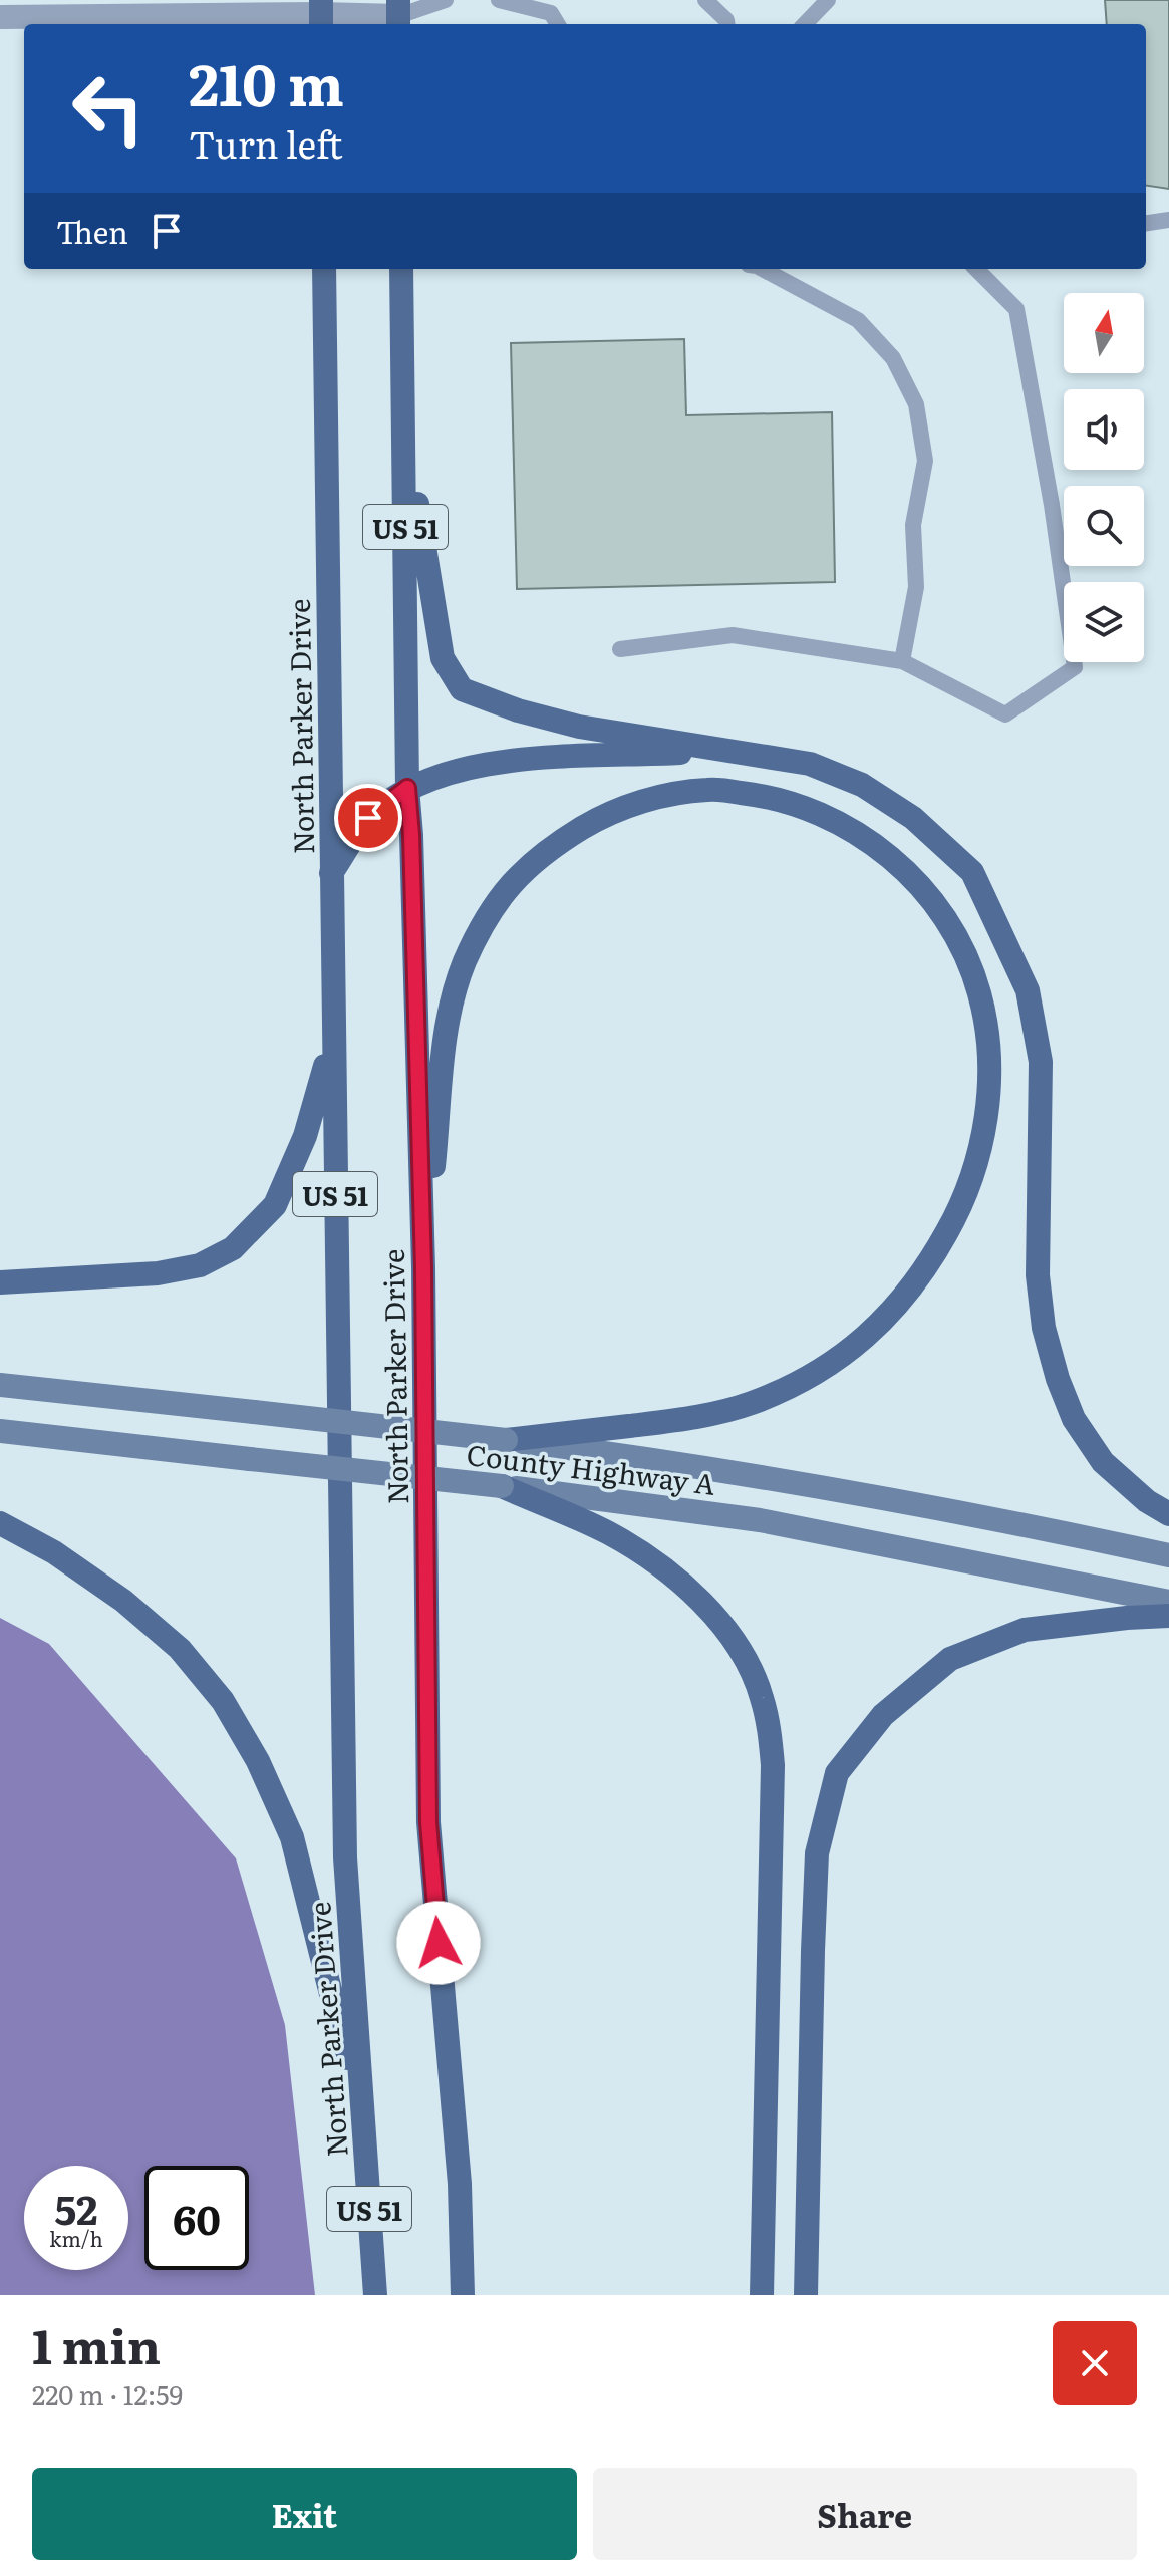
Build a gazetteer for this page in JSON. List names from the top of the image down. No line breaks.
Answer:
{"streets":{"main road":["US 51","North Parker Drive","County Highway A"]},"north":"top","page":{"turn":["210 m","Turn left"],"then":"Then","speed":"52 km/h","limit":"60","heading":["1 min","220 m · 12:59"],"buttons":["Exit","Share"]}}
